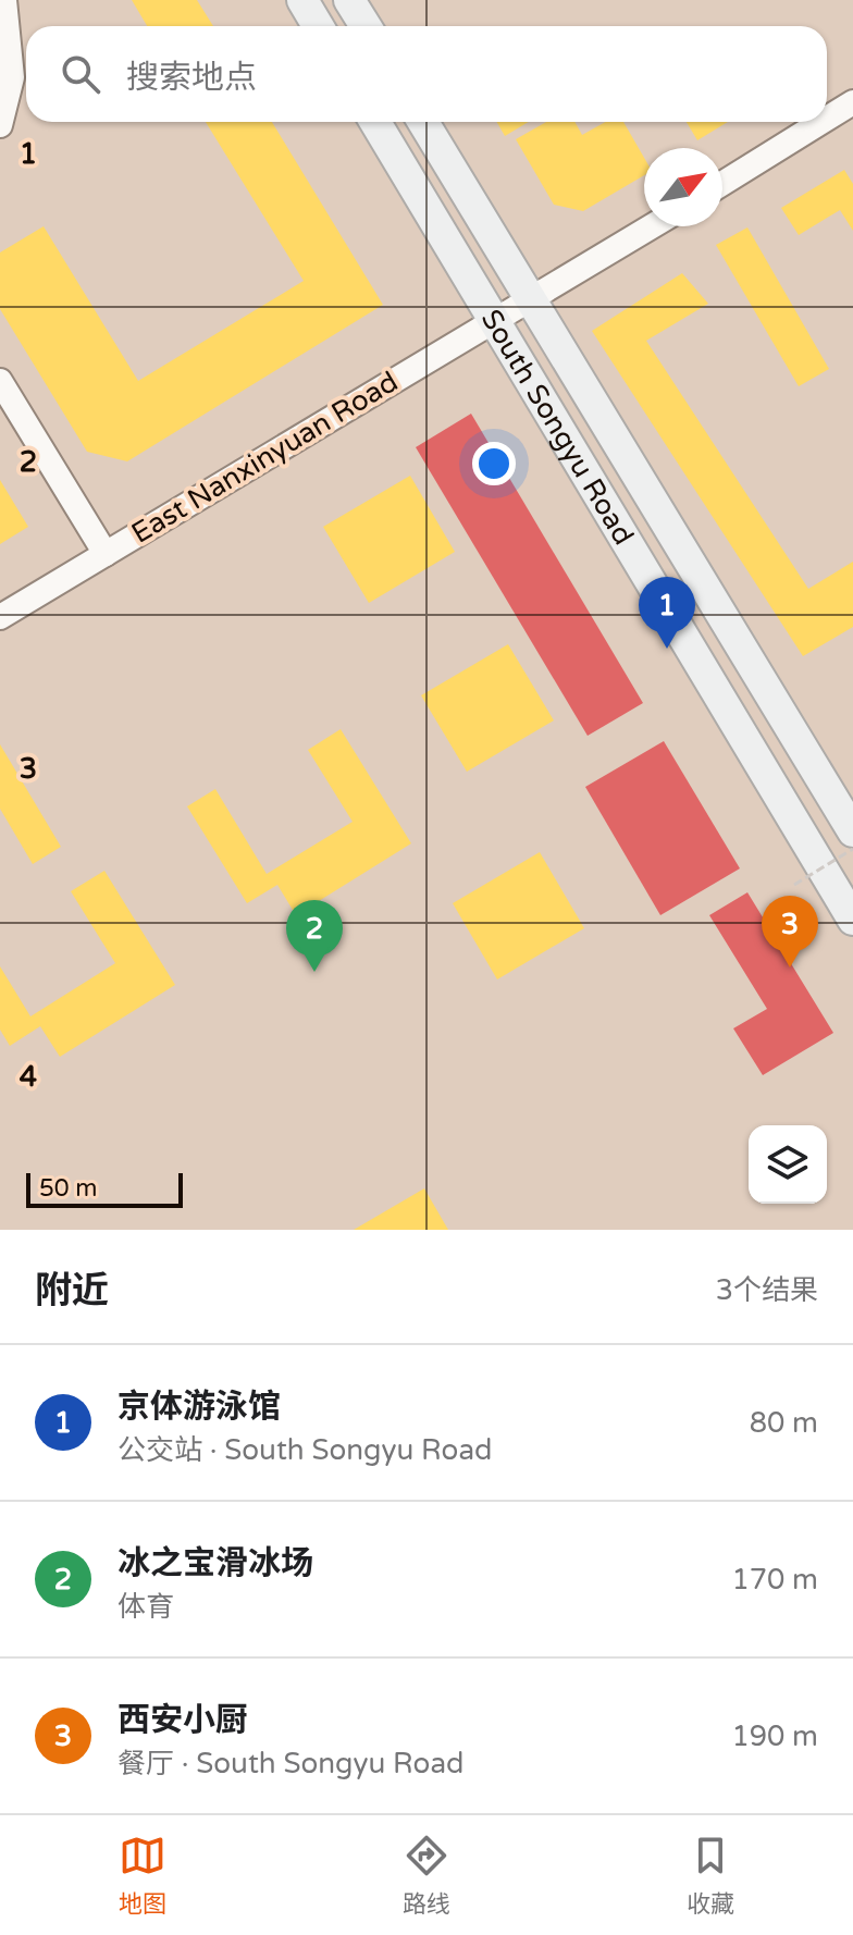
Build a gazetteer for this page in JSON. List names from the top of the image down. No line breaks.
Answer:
{"streets":{"main road":["South Songyu Road"],"street":["East Nanxinyuan Road"]},"crossings":[["South Songyu Road","East Nanxinyuan Road"]],"scale_bar":"50 m","north":"top right","page":{"search":"搜索地点","pins":["1","3","2"],"scale":"50 m","heading":["附近","3个结果"],"list":[{"mark":"1","name":"京体游泳馆","note":"公交站 · South Songyu Road","value":"80 m"},{"mark":"2","name":"冰之宝滑冰场","note":"体育","value":"170 m"},{"mark":"3","name":"西安小厨","note":"餐厅 · South Songyu Road","value":"190 m"}],"nav":["地图","路线","收藏"]},"grid":{"rows":["1","2","3","4"]}}
